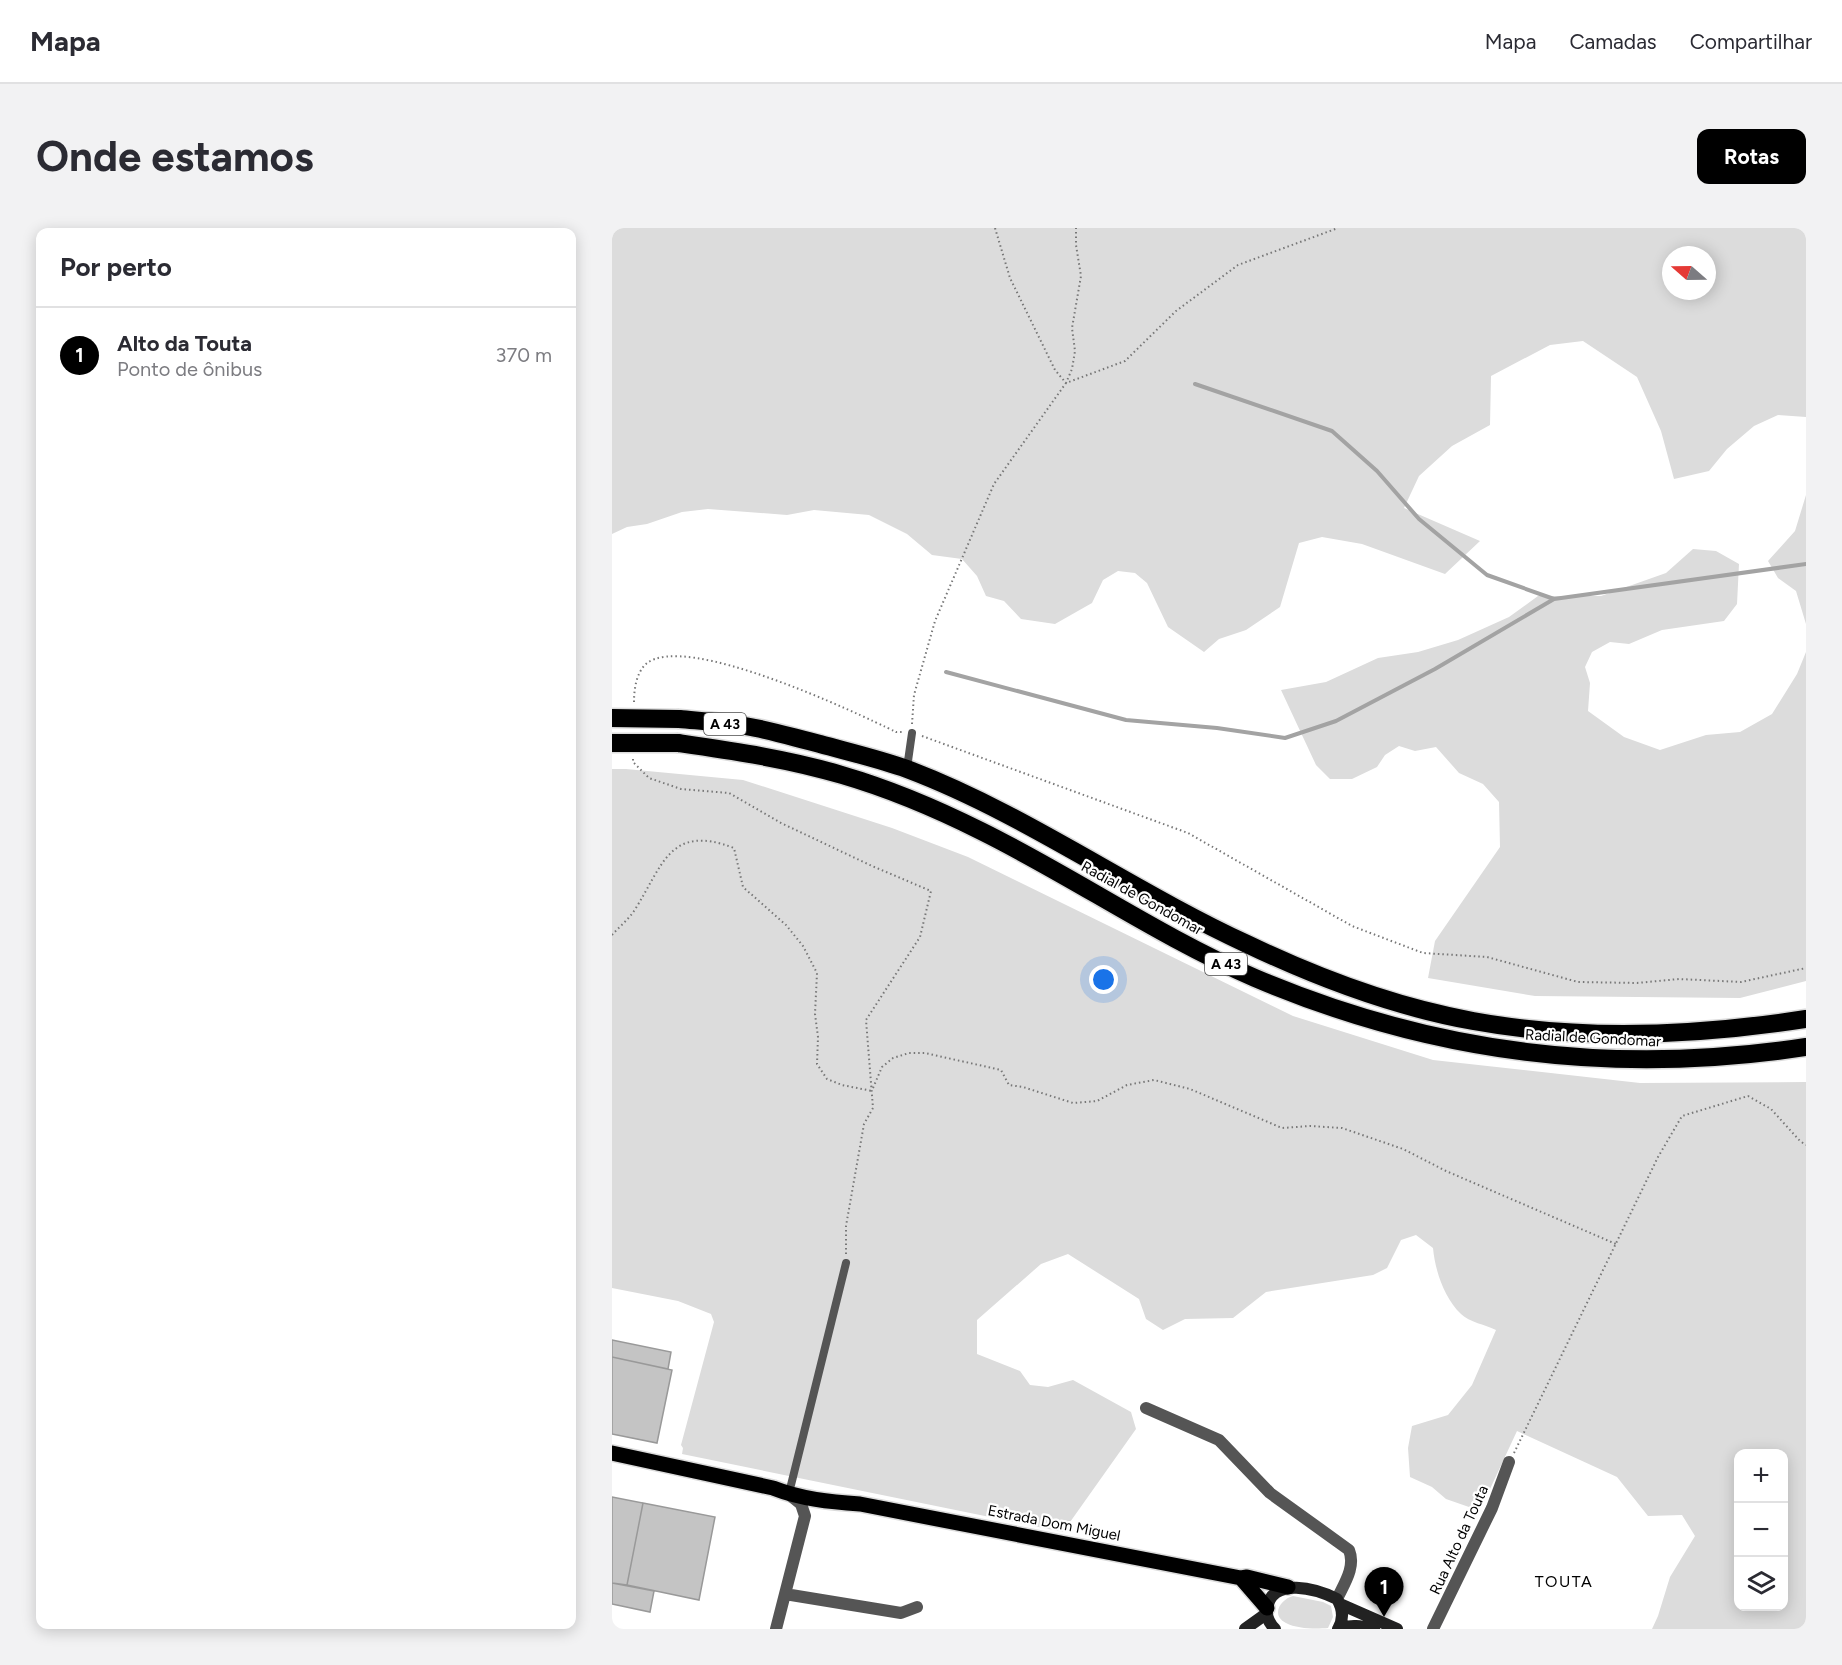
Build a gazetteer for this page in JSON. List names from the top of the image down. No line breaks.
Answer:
{"streets":{"highway":["A 43","Radial de Gondomar"],"main road":["Estrada Dom Miguel"],"street":["Rua Alto da Touta"]},"districts":["TOUTA"],"north":"left","page":{"header":"Mapa","nav":["Mapa","Camadas","Compartilhar"],"buttons":"Rotas","title":"Onde estamos","heading":"Por perto","list":[{"mark":"1","name":"Alto da Touta","note":"Ponto de ônibus","value":"370 m"}],"map_buttons":["+","−"],"pins":"1"}}
